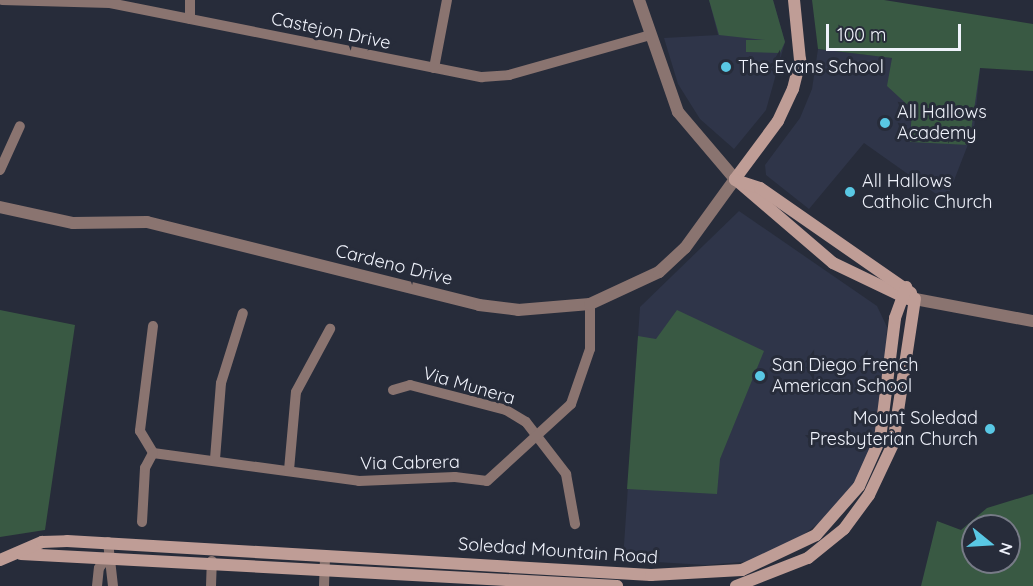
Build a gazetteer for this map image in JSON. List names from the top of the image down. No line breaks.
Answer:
{"streets":{"main road":["Soledad Mountain Road"],"street":["Castejon Drive","Cardeno Drive","Via Munera","Via Cabrera"]},"crossings":[["Cardeno Drive","Via Cabrera"],["Via Munera","Via Cabrera"]],"places":["The Evans School","All Hallows Academy","All Hallows Catholic Church","San Diego French American School","Mount Soledad Presbyterian Church"],"scale_bar":"100 m","north":"right"}
